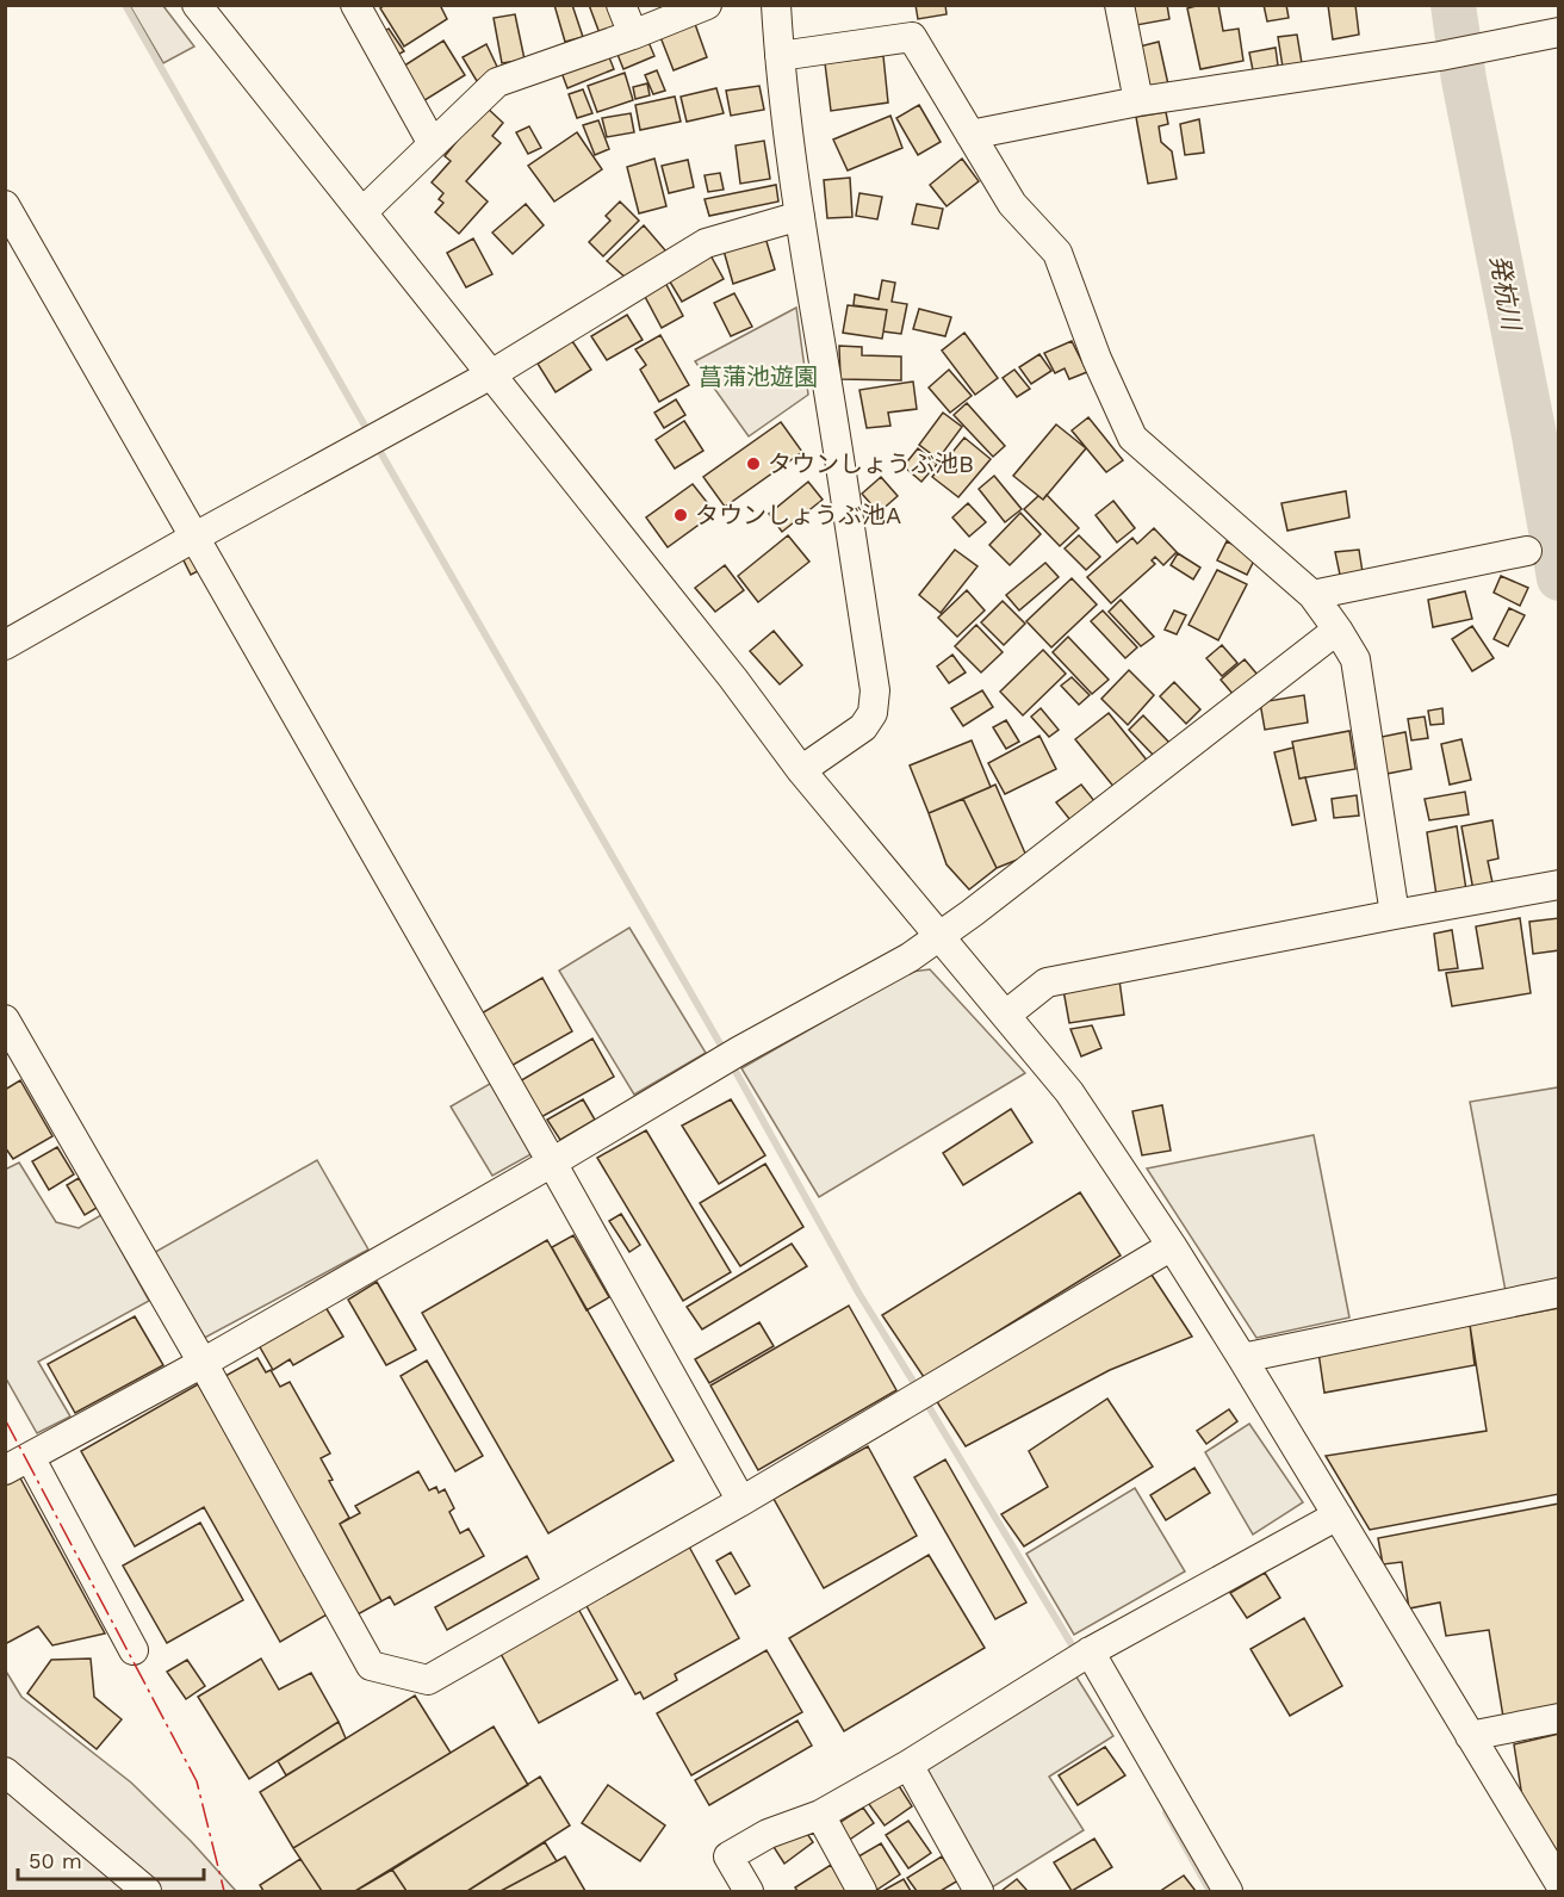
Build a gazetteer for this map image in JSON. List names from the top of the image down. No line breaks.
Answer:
{"water":["発杭川"],"parks":["菖蒲池遊園"],"places":["タウンしょうぶ池B","タウンしょうぶ池A"],"scale_bar":"50 m"}
